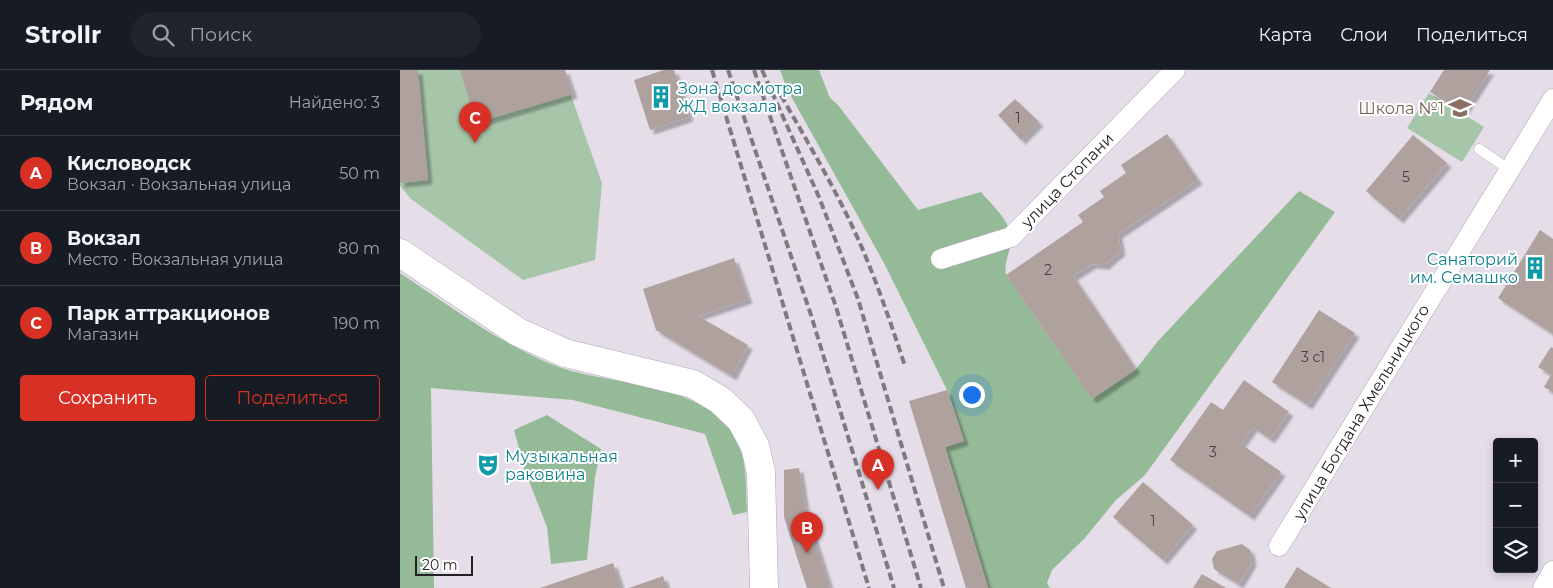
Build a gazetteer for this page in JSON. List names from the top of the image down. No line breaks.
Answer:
{"streets":{"street":["улица Стопани","улица Богдана Хмельницкого"]},"places":{"building":["Зона досмотра ЖД вокзала","Санаторий им. Семашко"],"school or university":["Школа №1"],"theatre":["Музыкальная раковина"]},"house_numbers":["1","5","2","3 с1","3","1"],"scale_bar":"20 m","page":{"header":"Strollr","search":"Поиск","nav":["Карта","Слои","Поделиться"],"heading":["Рядом","Найдено: 3"],"pins":["C","A","B"],"list":[{"mark":"A","name":"Кисловодск","note":"Вокзал · Вокзальная улица","value":"50 m"},{"mark":"B","name":"Вокзал","note":"Место · Вокзальная улица","value":"80 m"},{"mark":"C","name":"Парк аттракционов","note":"Магазин","value":"190 m"}],"buttons":["Сохранить","Поделиться"],"map_buttons":["+","−"],"scale":"20 m"}}
